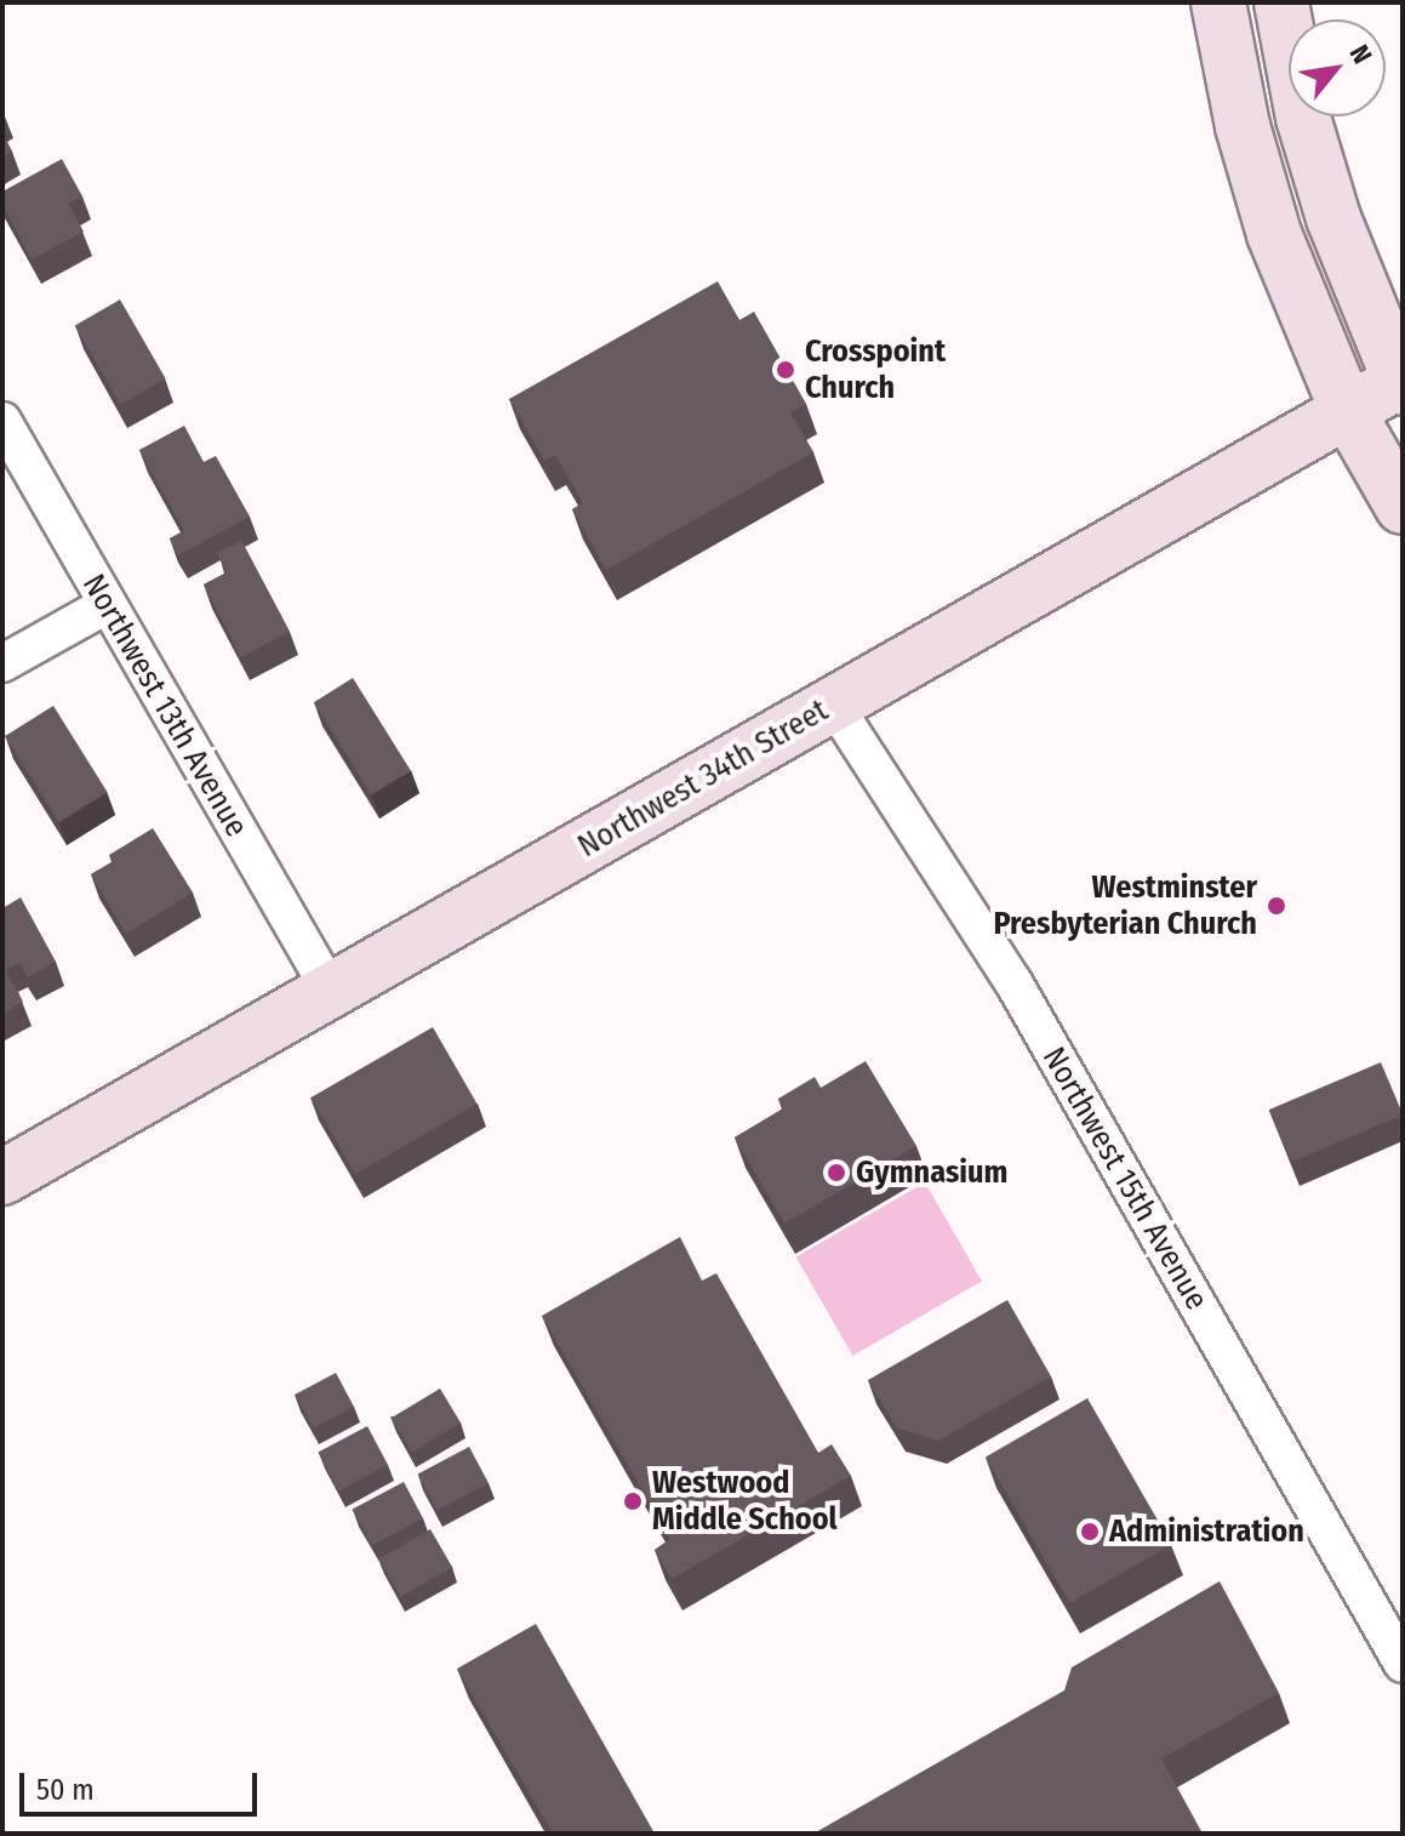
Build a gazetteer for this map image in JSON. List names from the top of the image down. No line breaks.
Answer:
{"streets":{"main road":["Northwest 34th Street"],"street":["Northwest 13th Avenue","Northwest 15th Avenue"]},"crossings":[["Northwest 13th Avenue","Northwest 34th Street"],["Northwest 34th Street","Northwest 15th Avenue"]],"places":["Crosspoint Church","Westminster Presbyterian Church","Gymnasium","Westwood Middle School","Administration"],"scale_bar":"50 m","north":"top right"}
